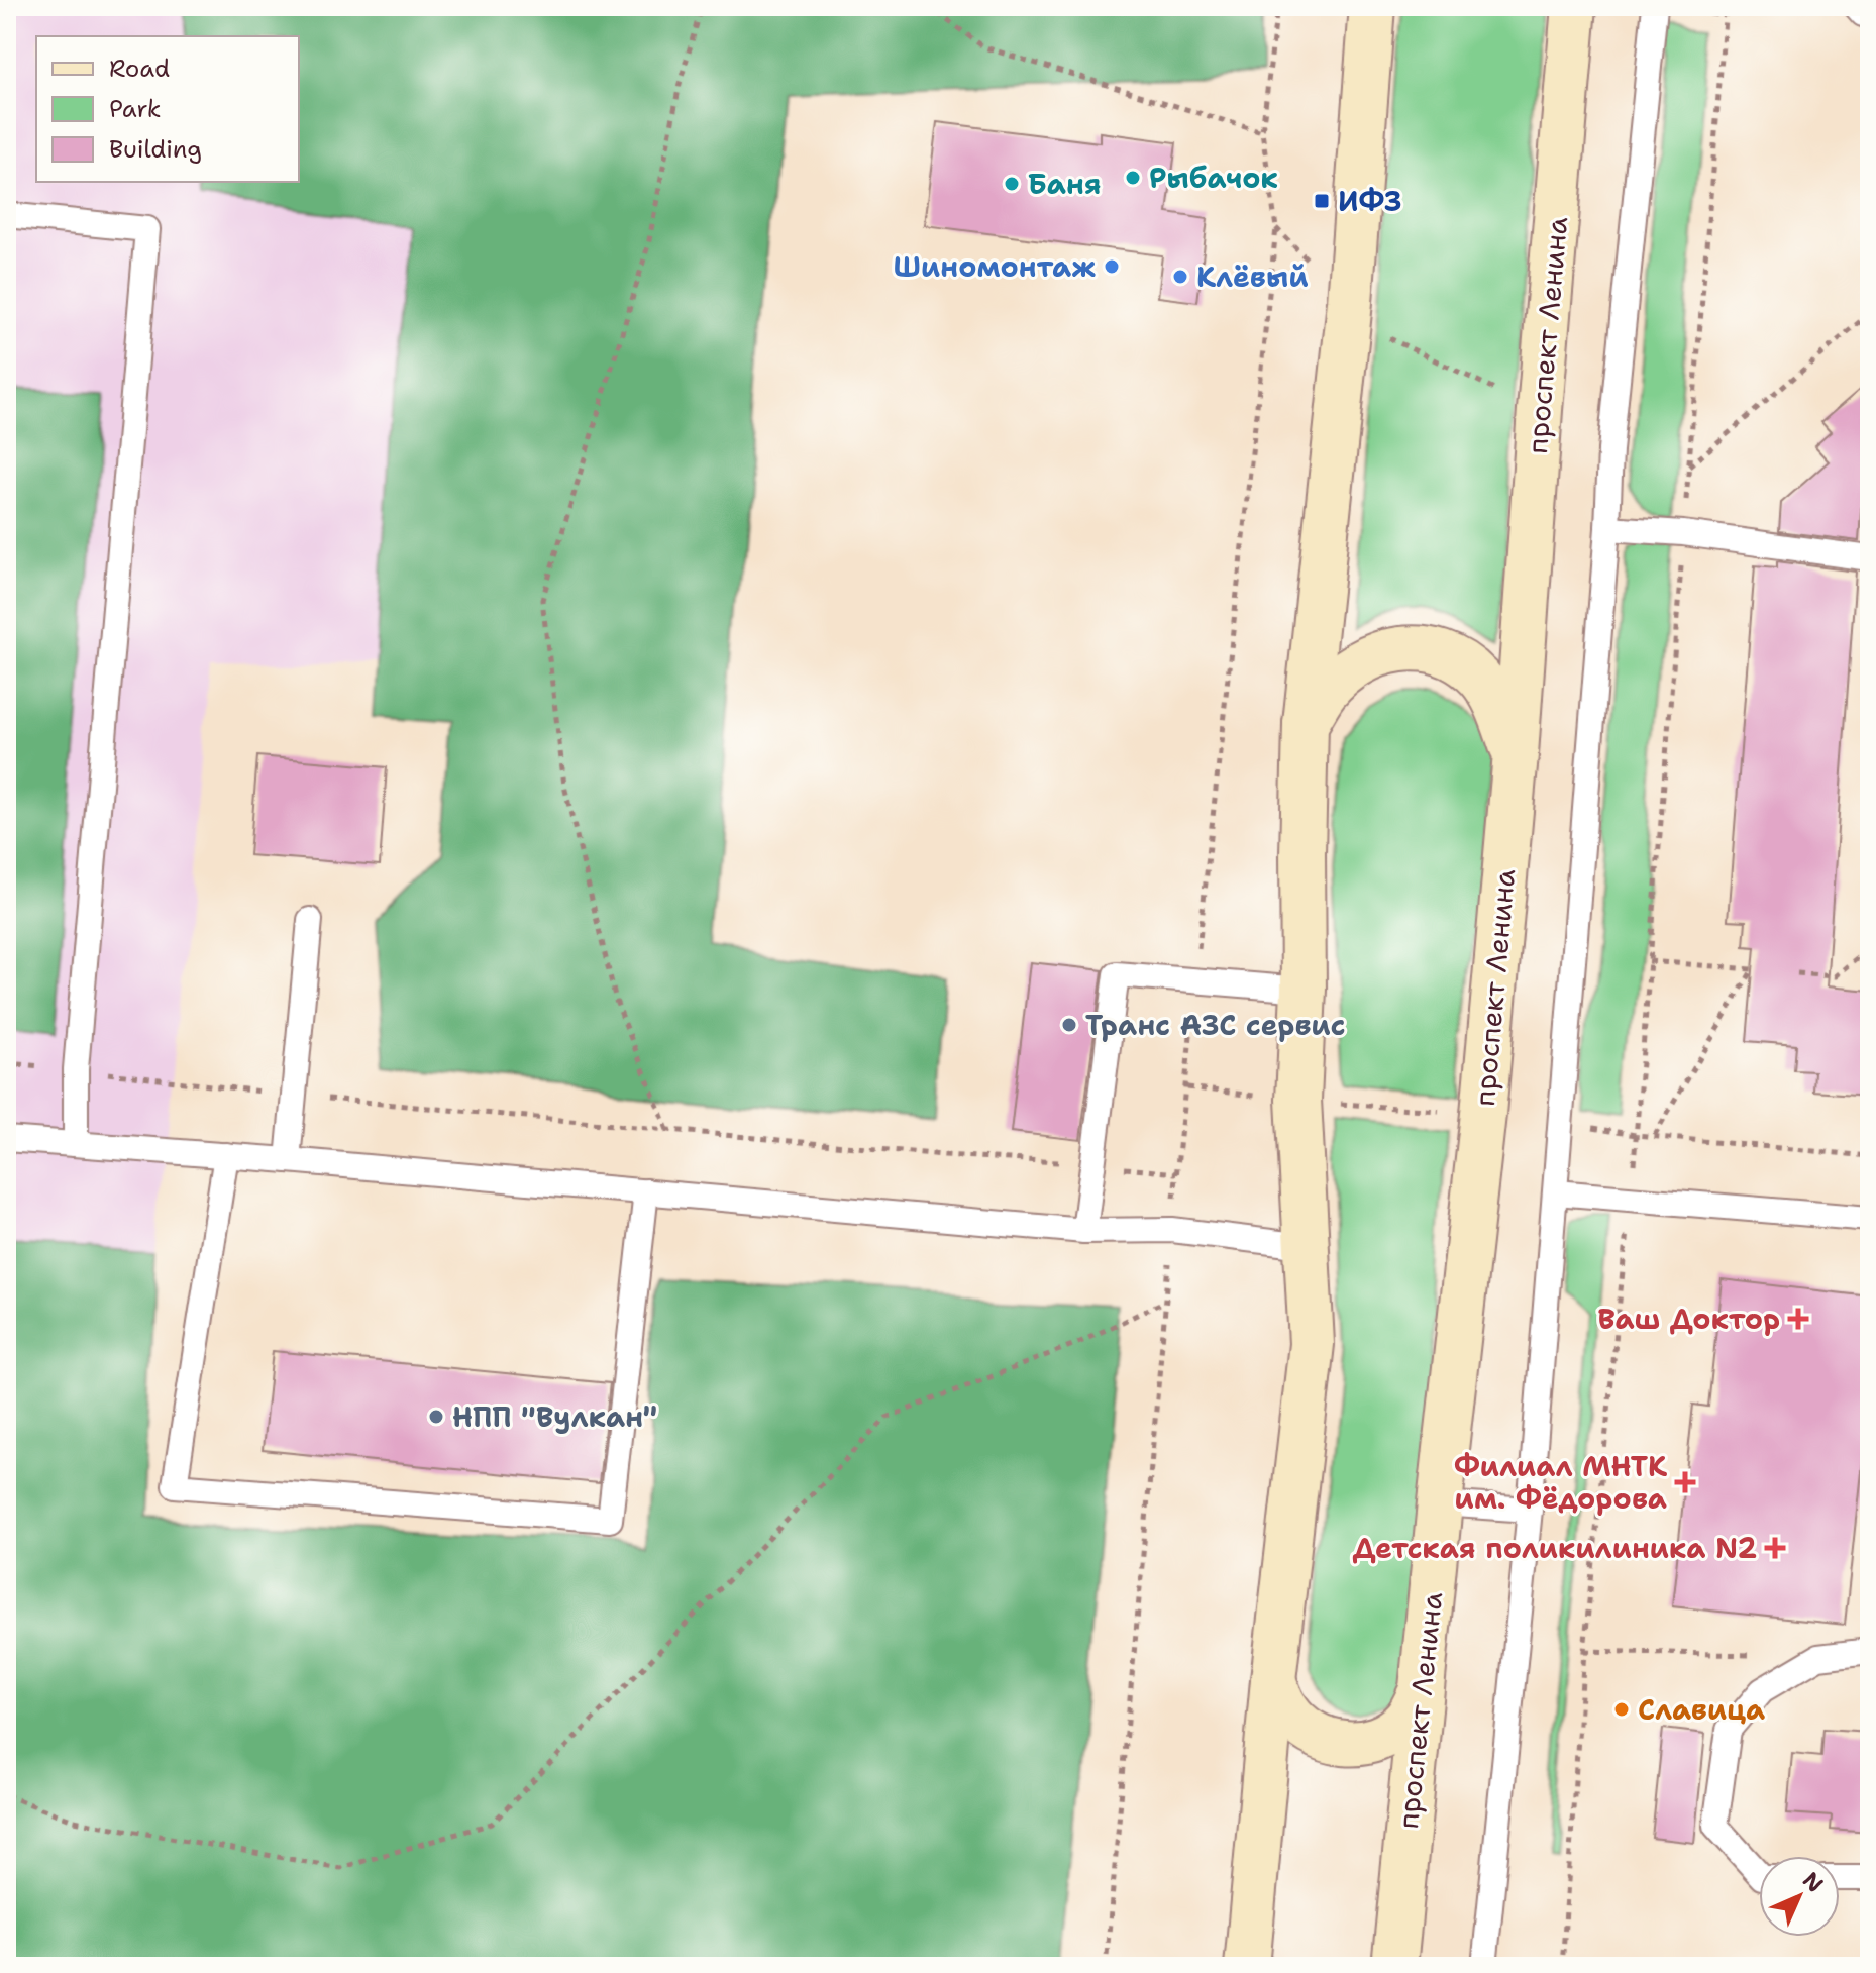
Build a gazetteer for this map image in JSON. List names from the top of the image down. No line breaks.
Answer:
{"streets":{"main road":["проспект Ленина"]},"places":{"other":["Рыбачок","Баня","Шиномонтаж","Клёвый","Транс АЗС сервис","НПП \"Вулкан\"","Славица"],"transit":["ИФЗ"],"health":["Ваш Доктор","Филиал МНТК им. Фёдорова","Детская поликилиника N2"]},"legend":["Road","Park","Building"],"north":"top right"}
